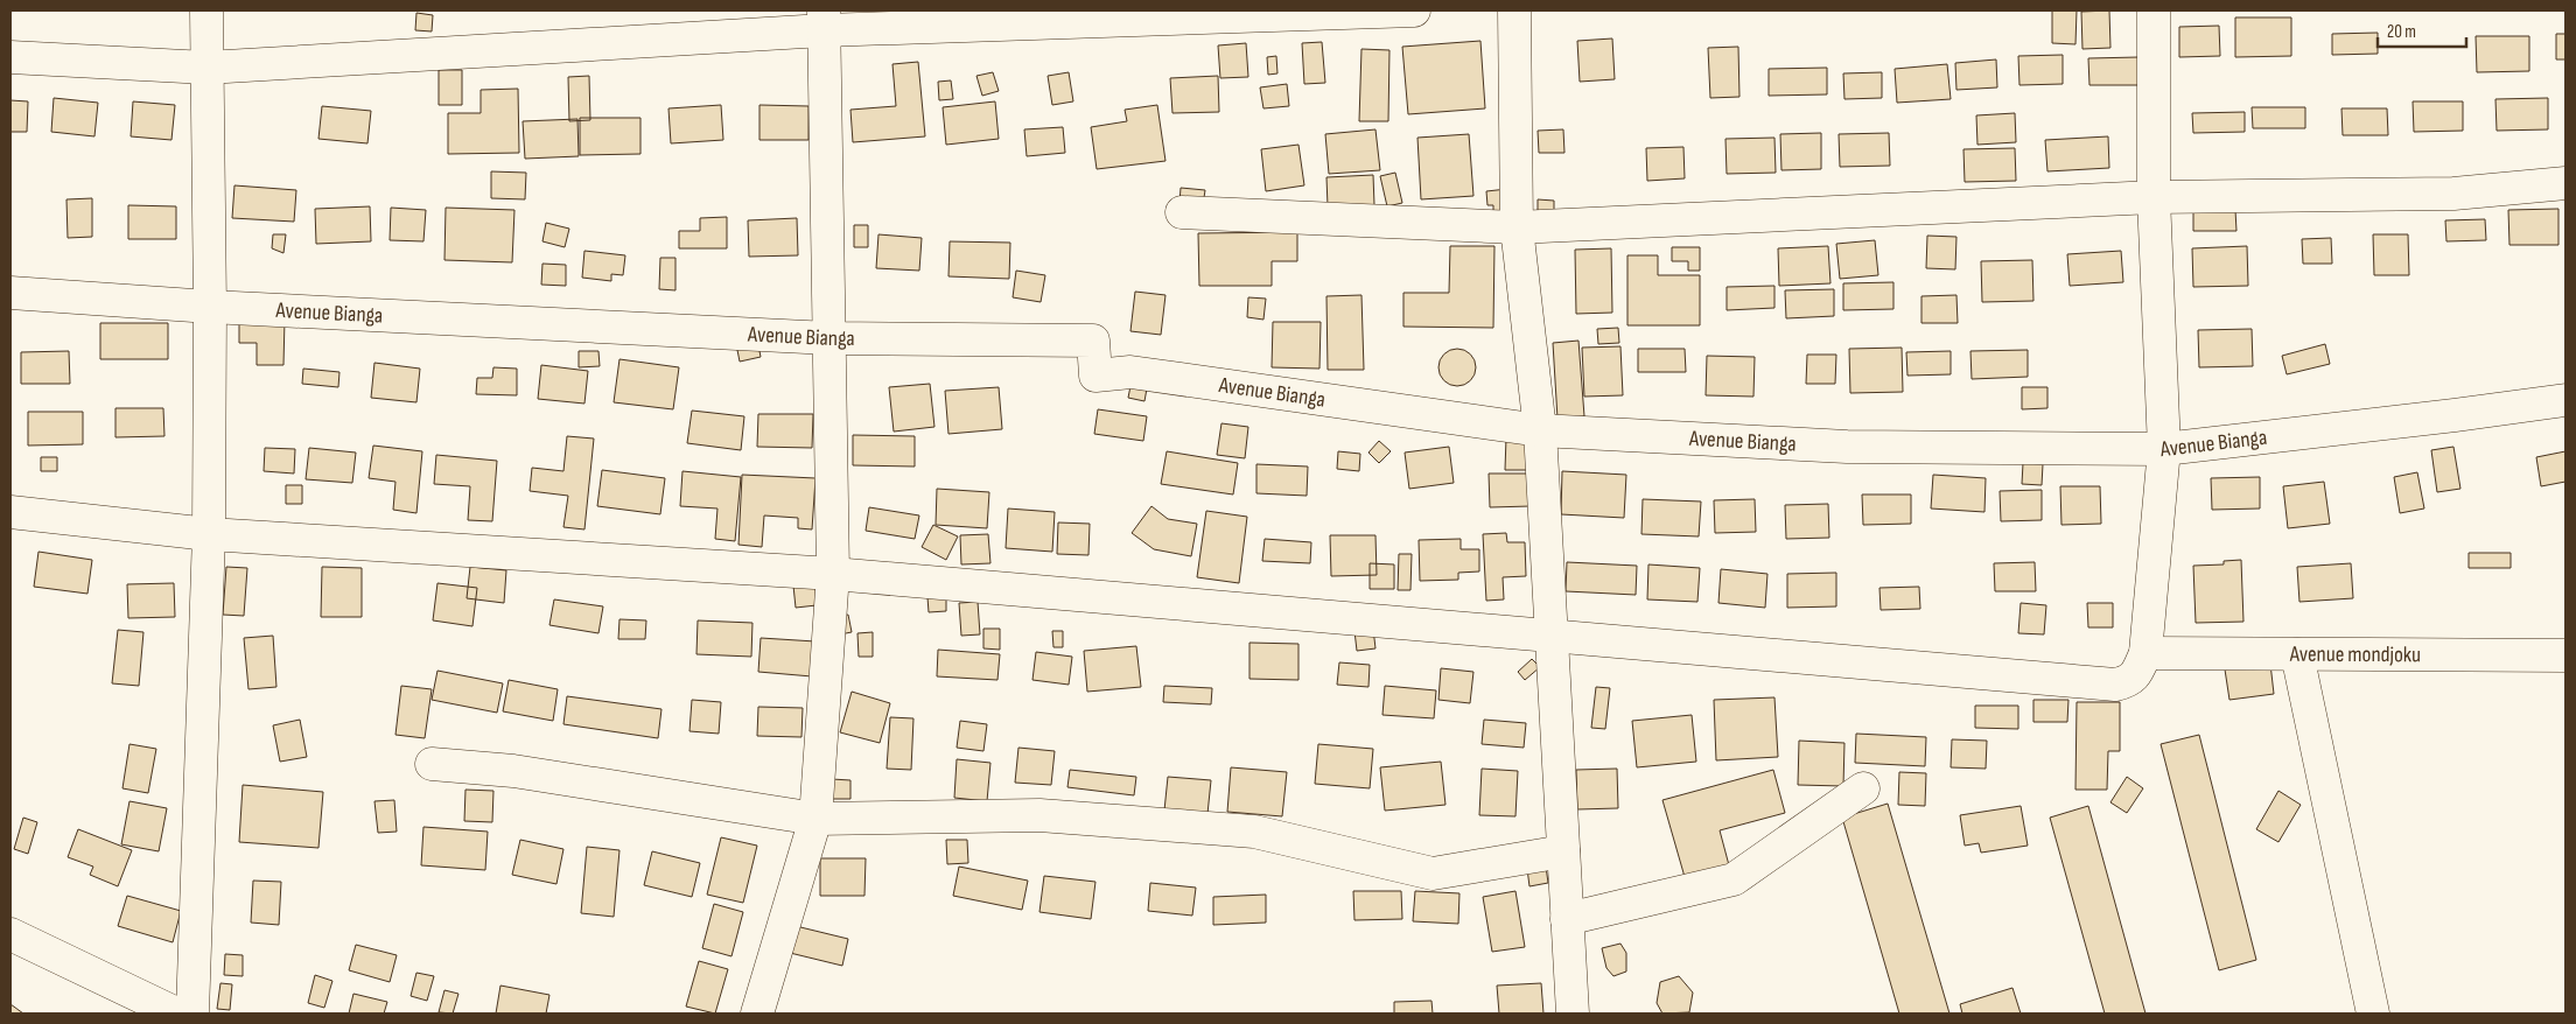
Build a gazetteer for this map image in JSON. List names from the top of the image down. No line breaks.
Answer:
{"streets":{"street":["Avenue Bianga","Avenue mondjoku"]},"scale_bar":"20 m"}
